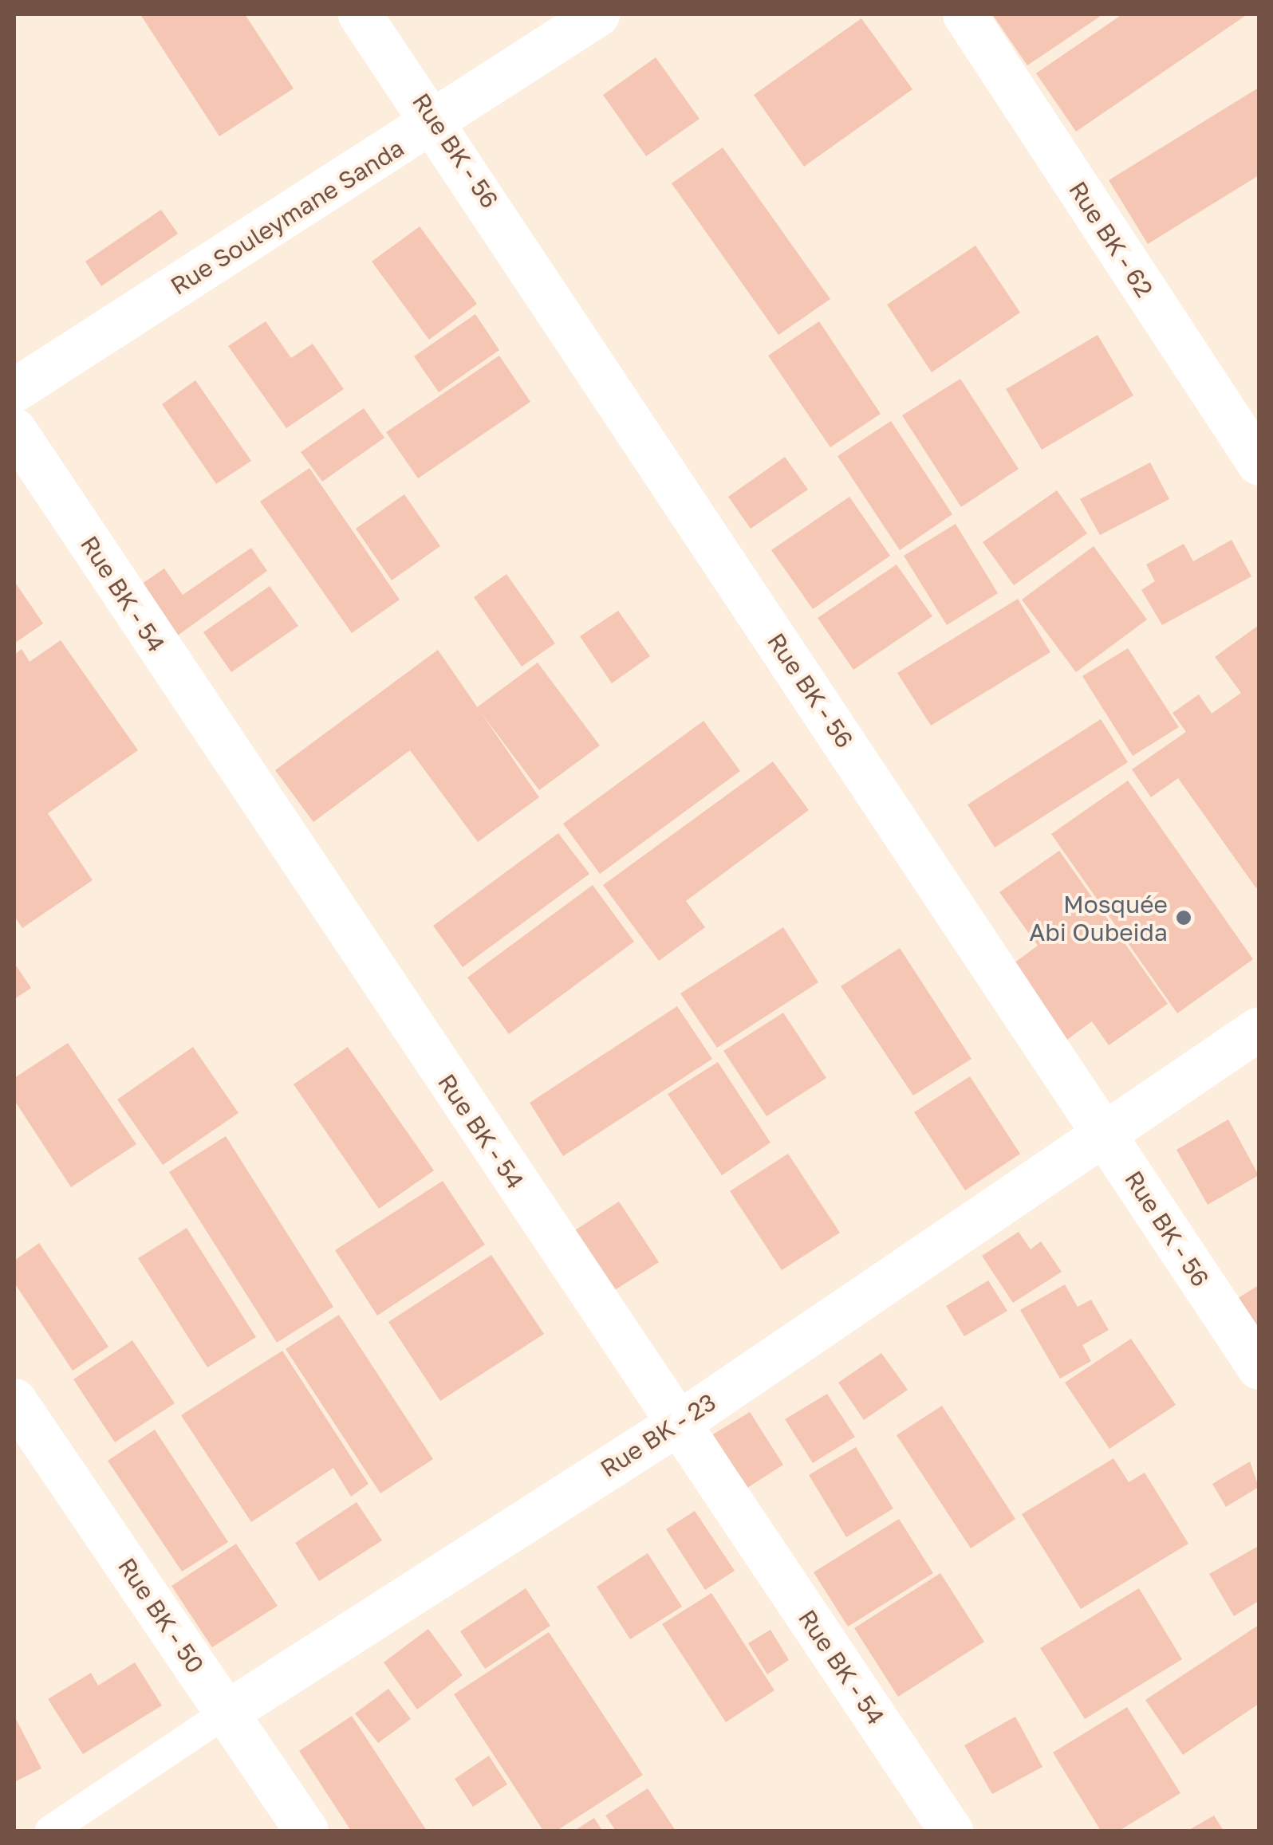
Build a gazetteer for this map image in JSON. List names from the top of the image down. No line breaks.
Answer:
{"streets":{"street":["Rue BK - 56","Rue Souleymane Sanda","Rue BK - 62","Rue BK - 54","Rue BK - 23","Rue BK - 50"]},"crossings":[["Rue BK - 56","Rue Souleymane Sanda"],["Rue BK - 56","Rue BK - 23"],["Rue BK - 54","Rue BK - 23"],["Rue BK - 23","Rue BK - 50"]],"places":["Mosquée Abi Oubeida"]}
